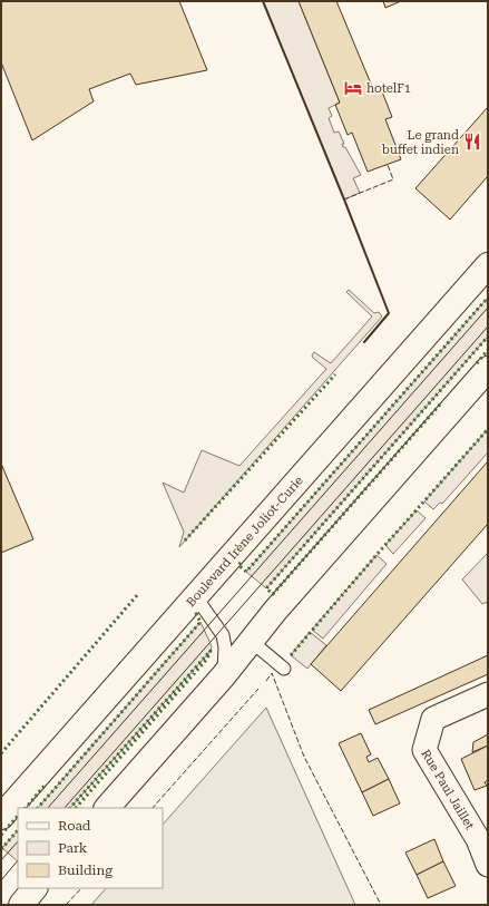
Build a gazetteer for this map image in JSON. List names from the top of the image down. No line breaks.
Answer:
{"streets":{"main road":["Boulevard Irène Joliot-Curie"],"street":["Rue Paul Jaillet"]},"places":{"hotel":["hotelF1"],"restaurant":["Le grand buffet indien"]},"legend":["Road","Park","Building"]}
